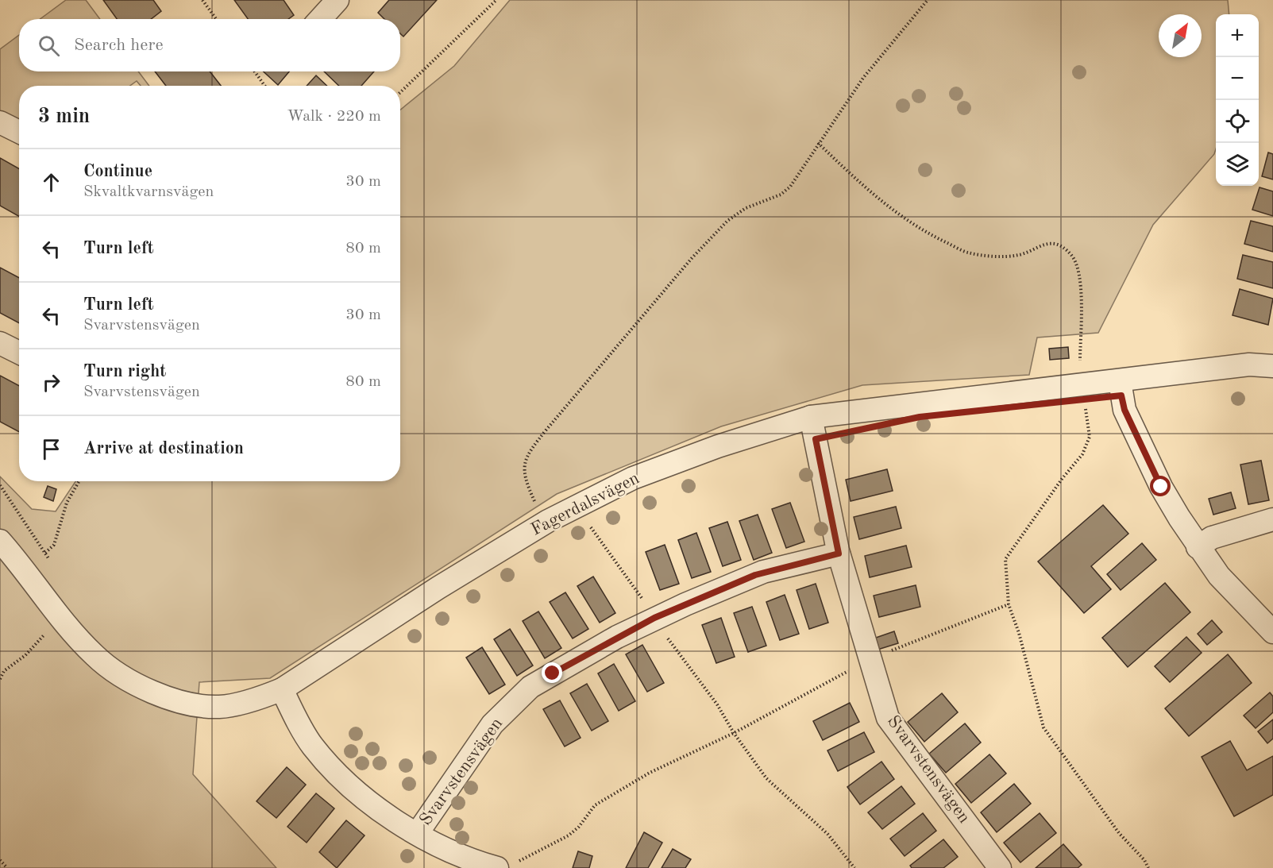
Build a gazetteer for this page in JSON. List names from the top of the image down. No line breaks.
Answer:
{"streets":{"street":["Fagerdalsvägen","Svarvstensvägen"]},"crossings":[["Fagerdalsvägen","Svarvstensvägen"]],"north":"top right","page":{"map_buttons":["+","−"],"search":"Search here","heading":["3 min","Walk · 220 m"],"list":[["Continue","Skvaltkvarnsvägen","30 m"],["Turn left","80 m"],["Turn left","Svarvstensvägen","30 m"],["Turn right","Svarvstensvägen","80 m"],"Arrive at destination"]}}
